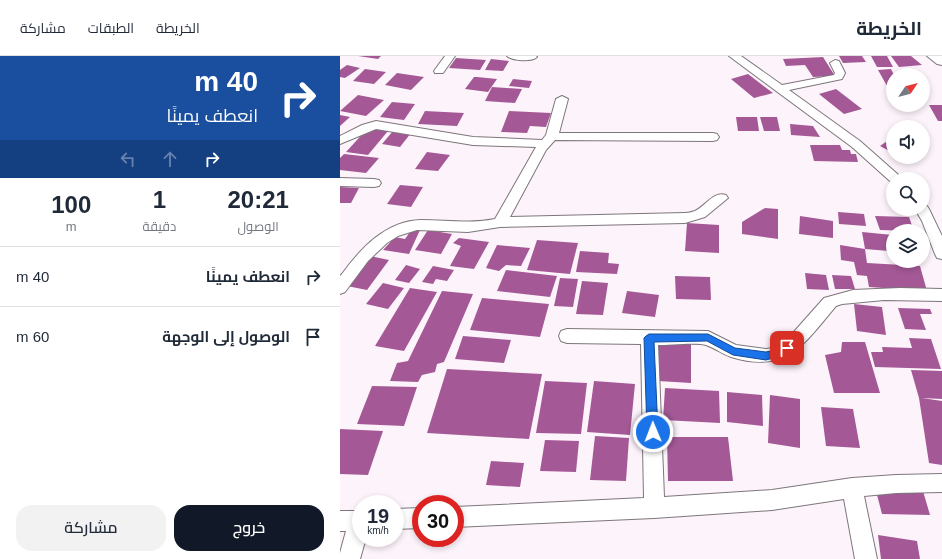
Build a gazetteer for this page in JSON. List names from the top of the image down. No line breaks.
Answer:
{"north":"top right","page":{"header":"الخريطة","nav":["الخريطة","الطبقات","مشاركة"],"turn":["40 m","انعطف يمينًا"],"eta":["20:21","الوصول","1","دقيقة","100","m"],"list":[{"name":"انعطف يمينًا","value":"40 m"},{"name":"الوصول إلى الوجهة","value":"60 m"}],"speed":"19 km/h","limit":"30","buttons":["خروج","مشاركة"]}}
